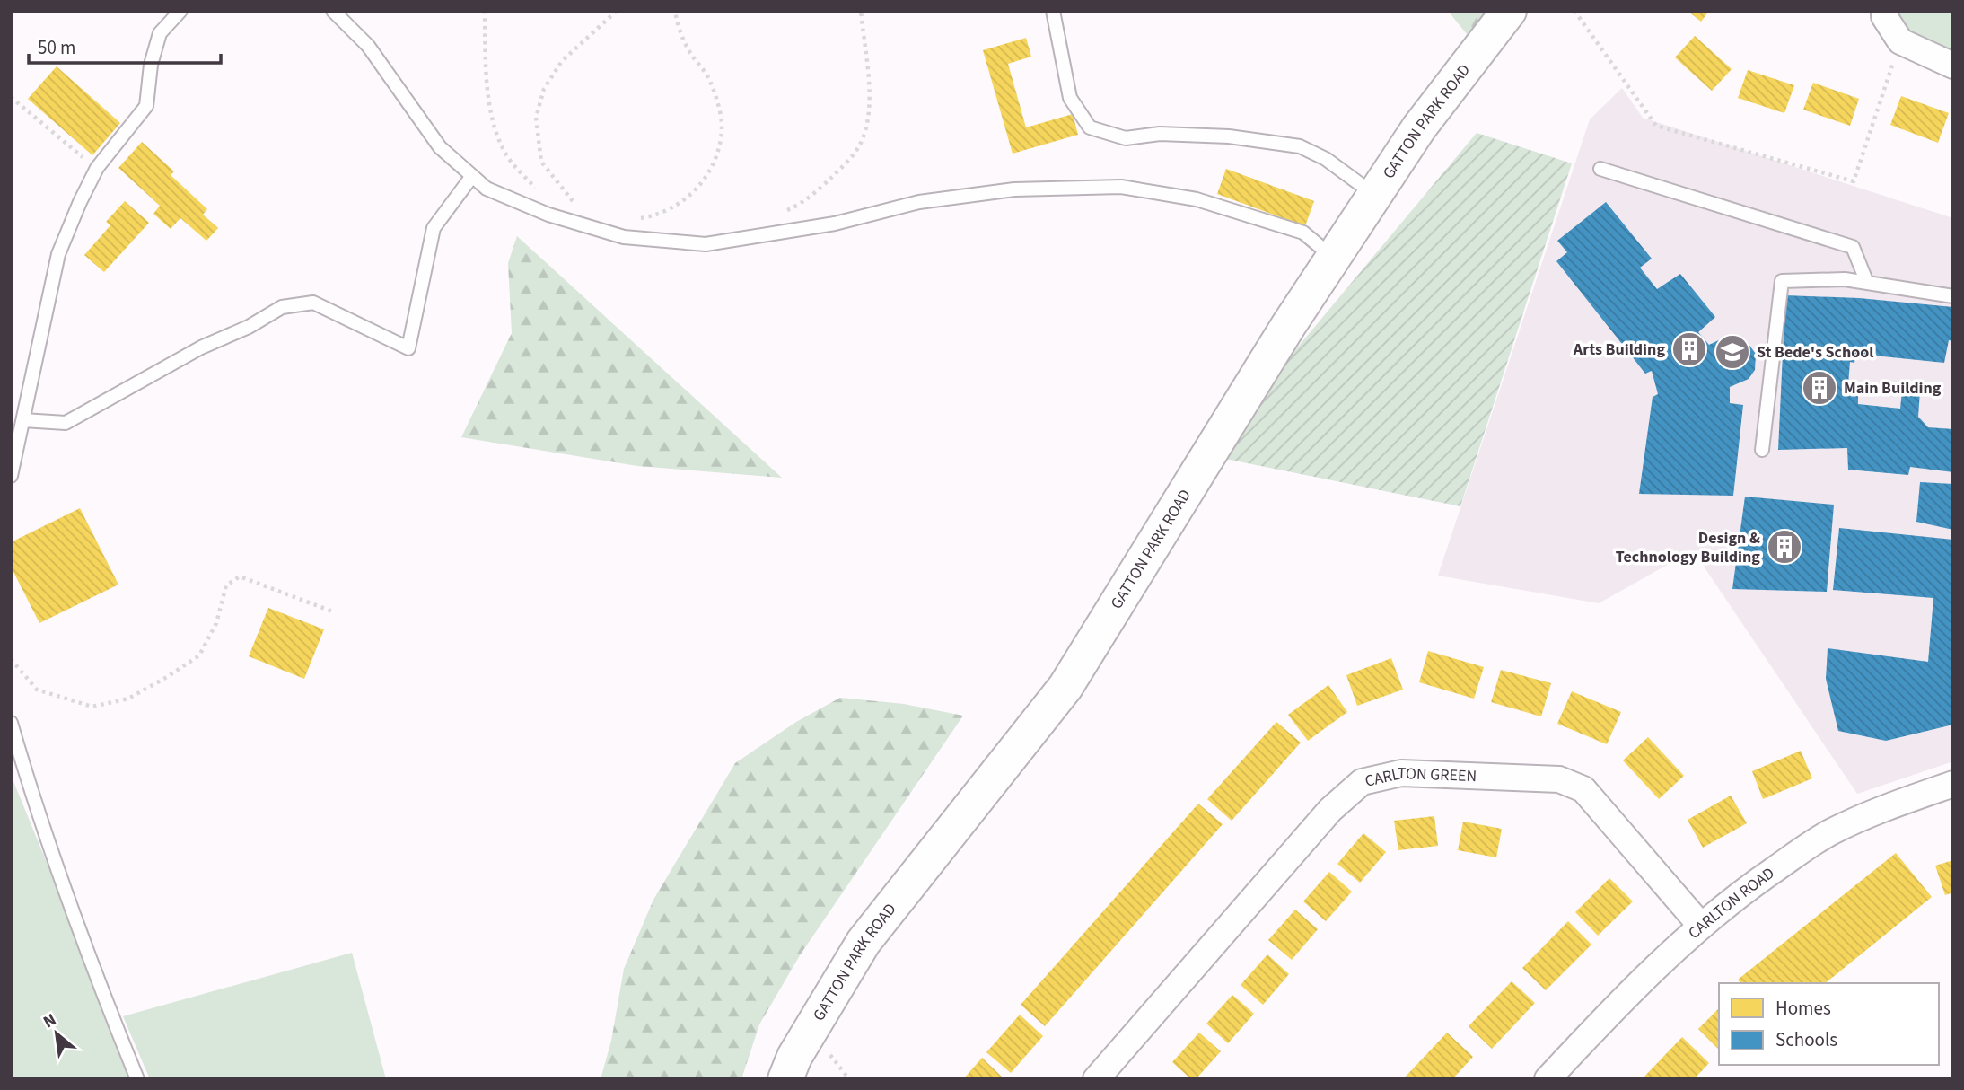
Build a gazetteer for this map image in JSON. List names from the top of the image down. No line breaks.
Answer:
{"streets":{"main road":["GATTON PARK ROAD"],"street":["CARLTON GREEN","CARLTON ROAD"]},"crossings":[["CARLTON GREEN","CARLTON ROAD"]],"places":{"building":["Arts Building","Main Building","Design & Technology Building"],"school or university":["St Bede's School"]},"legend":["Homes","Schools"],"scale_bar":"50 m","north":"top left"}
